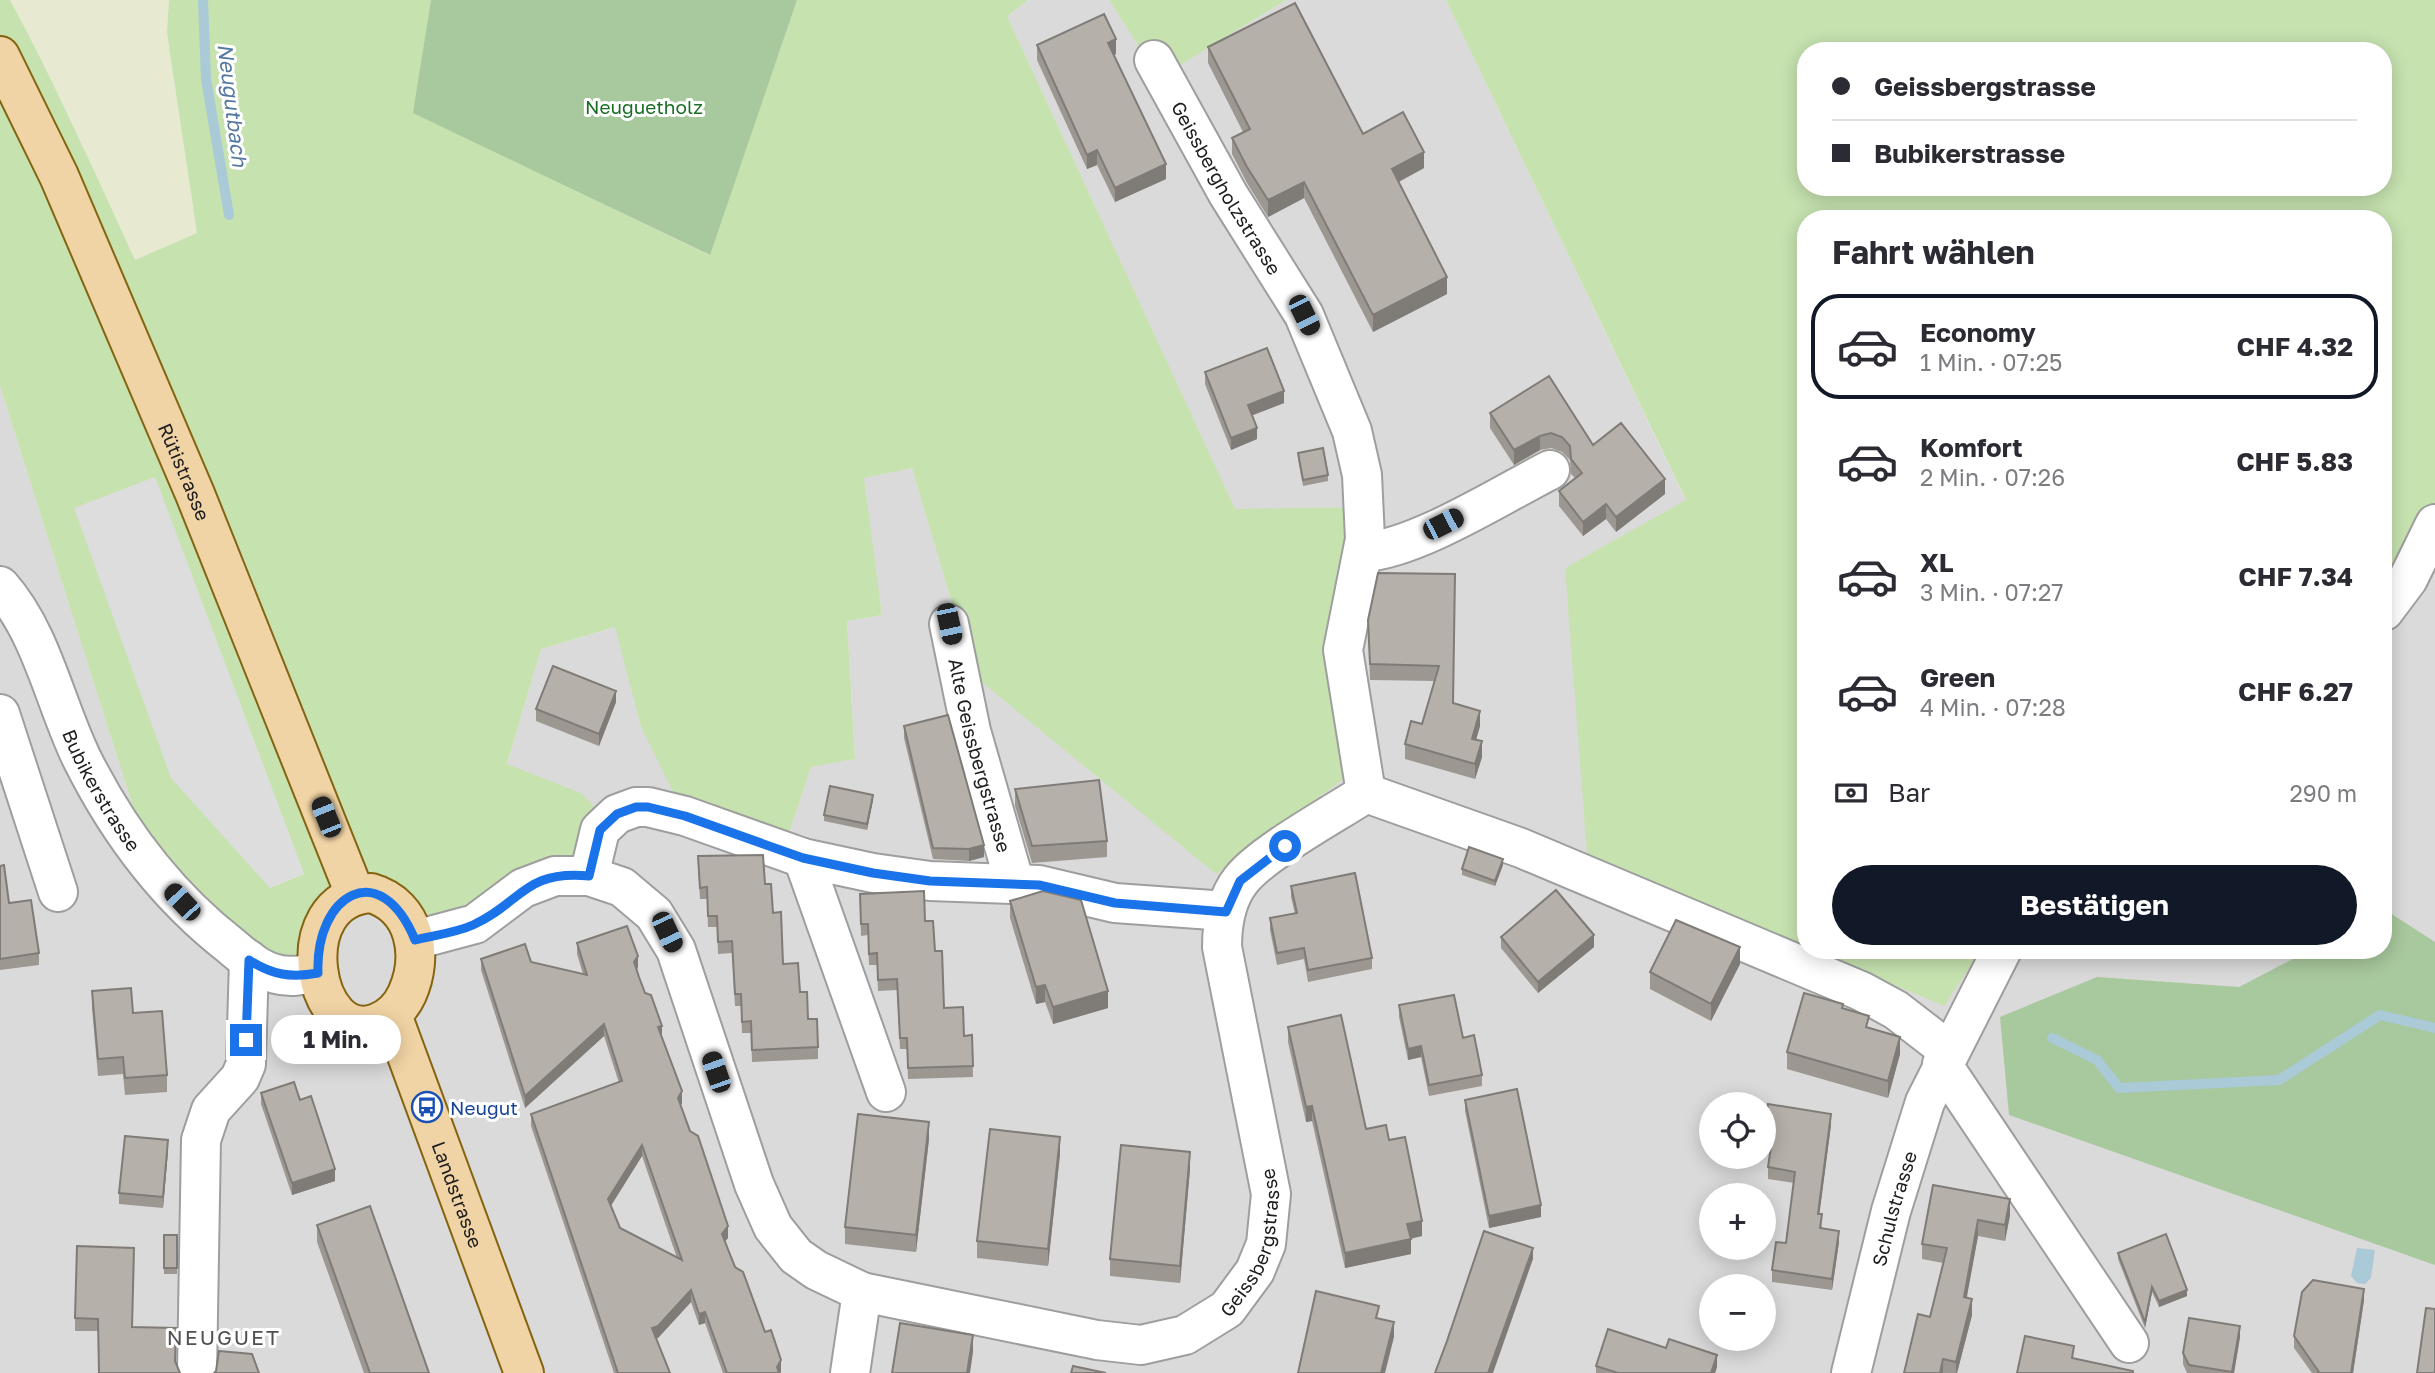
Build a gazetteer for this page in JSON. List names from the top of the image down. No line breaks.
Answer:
{"streets":{"main road":["Rütistrasse","Landstrasse"],"street":["Geissbergholzstrasse","Alte Geissbergstrasse","Bubikerstrasse","Schulstrasse","Geissbergstrasse"]},"crossings":[["Geissbergholzstrasse","Geissbergstrasse"],["Rütistrasse","Bubikerstrasse"],["Rütistrasse","Landstrasse"],["Rütistrasse","Geissbergstrasse"],["Bubikerstrasse","Landstrasse"],["Bubikerstrasse","Geissbergstrasse"],["Landstrasse","Geissbergstrasse"]],"districts":["NEUGUET"],"water":["Neugutbach"],"parks":["Neuguetholz"],"places":{"bus stop":["Neugut"]},"page":{"banner":["Geissbergstrasse","Bubikerstrasse"],"heading":"Fahrt wählen","list":[{"name":"Economy","note":"1 Min. · 07:25","value":"CHF 4.32"},{"name":"Komfort","note":"2 Min. · 07:26","value":"CHF 5.83"},{"name":"XL","note":"3 Min. · 07:27","value":"CHF 7.34"},{"name":"Green","note":"4 Min. · 07:28","value":"CHF 6.27"}],"pay":["Bar","290 m"],"buttons":"Bestätigen","bubble":"1 Min.","map_buttons":["+","−"]}}
